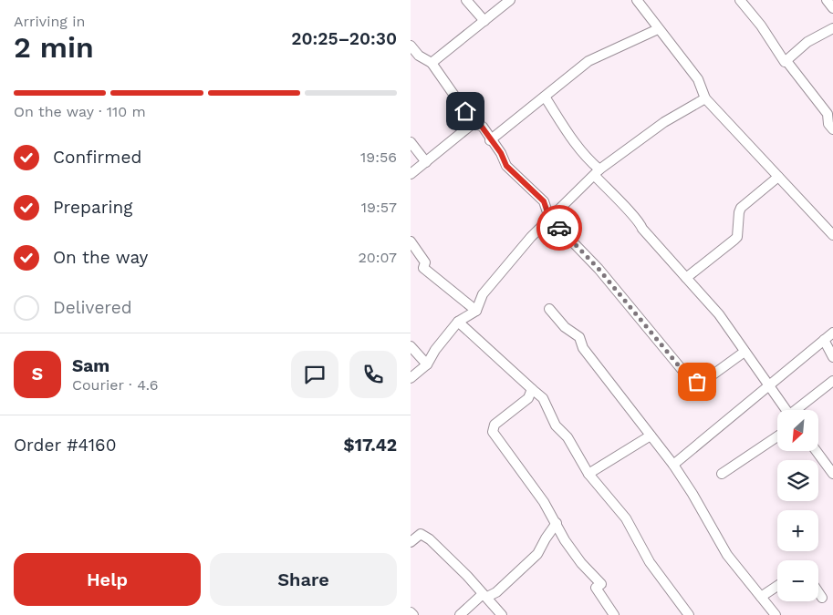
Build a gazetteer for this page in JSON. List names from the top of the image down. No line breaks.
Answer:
{"north":"bottom left","page":{"heading":["2 min","Arriving in","20:25–20:30"],"panel":["Sam","Courier · 4.6","Order #4160","$17.42"],"bar":"On the way · 110 m","list":[["Confirmed","19:56"],["Preparing","19:57"],["On the way","20:07"],"Delivered"],"round":"S","map_buttons":["+","−"],"buttons":["Help","Share"]}}
